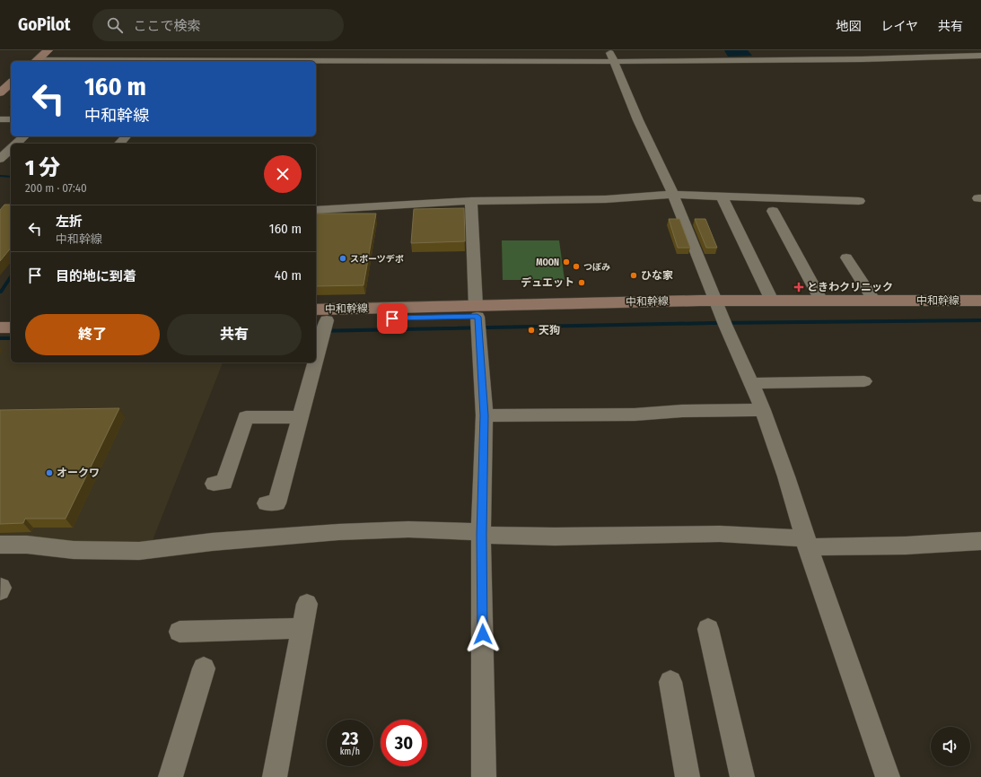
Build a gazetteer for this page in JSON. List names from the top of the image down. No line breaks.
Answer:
{"streets":{"main road":["中和幹線"]},"places":{"other":["スポーツデポ","MOON","つぼみ","ひな家","デュエット","天狗","オークワ"],"health":["ときわクリニック"]},"page":{"header":"GoPilot","search":"ここで検索","nav":["地図","レイヤ","共有"],"turn":["160 m","中和幹線"],"heading":["1 分","200 m · 07:40"],"list":[{"name":"左折","note":"中和幹線","value":"160 m"},{"name":"目的地に到着","value":"40 m"}],"buttons":["終了","共有"],"speed":"23 km/h","limit":"30"}}
